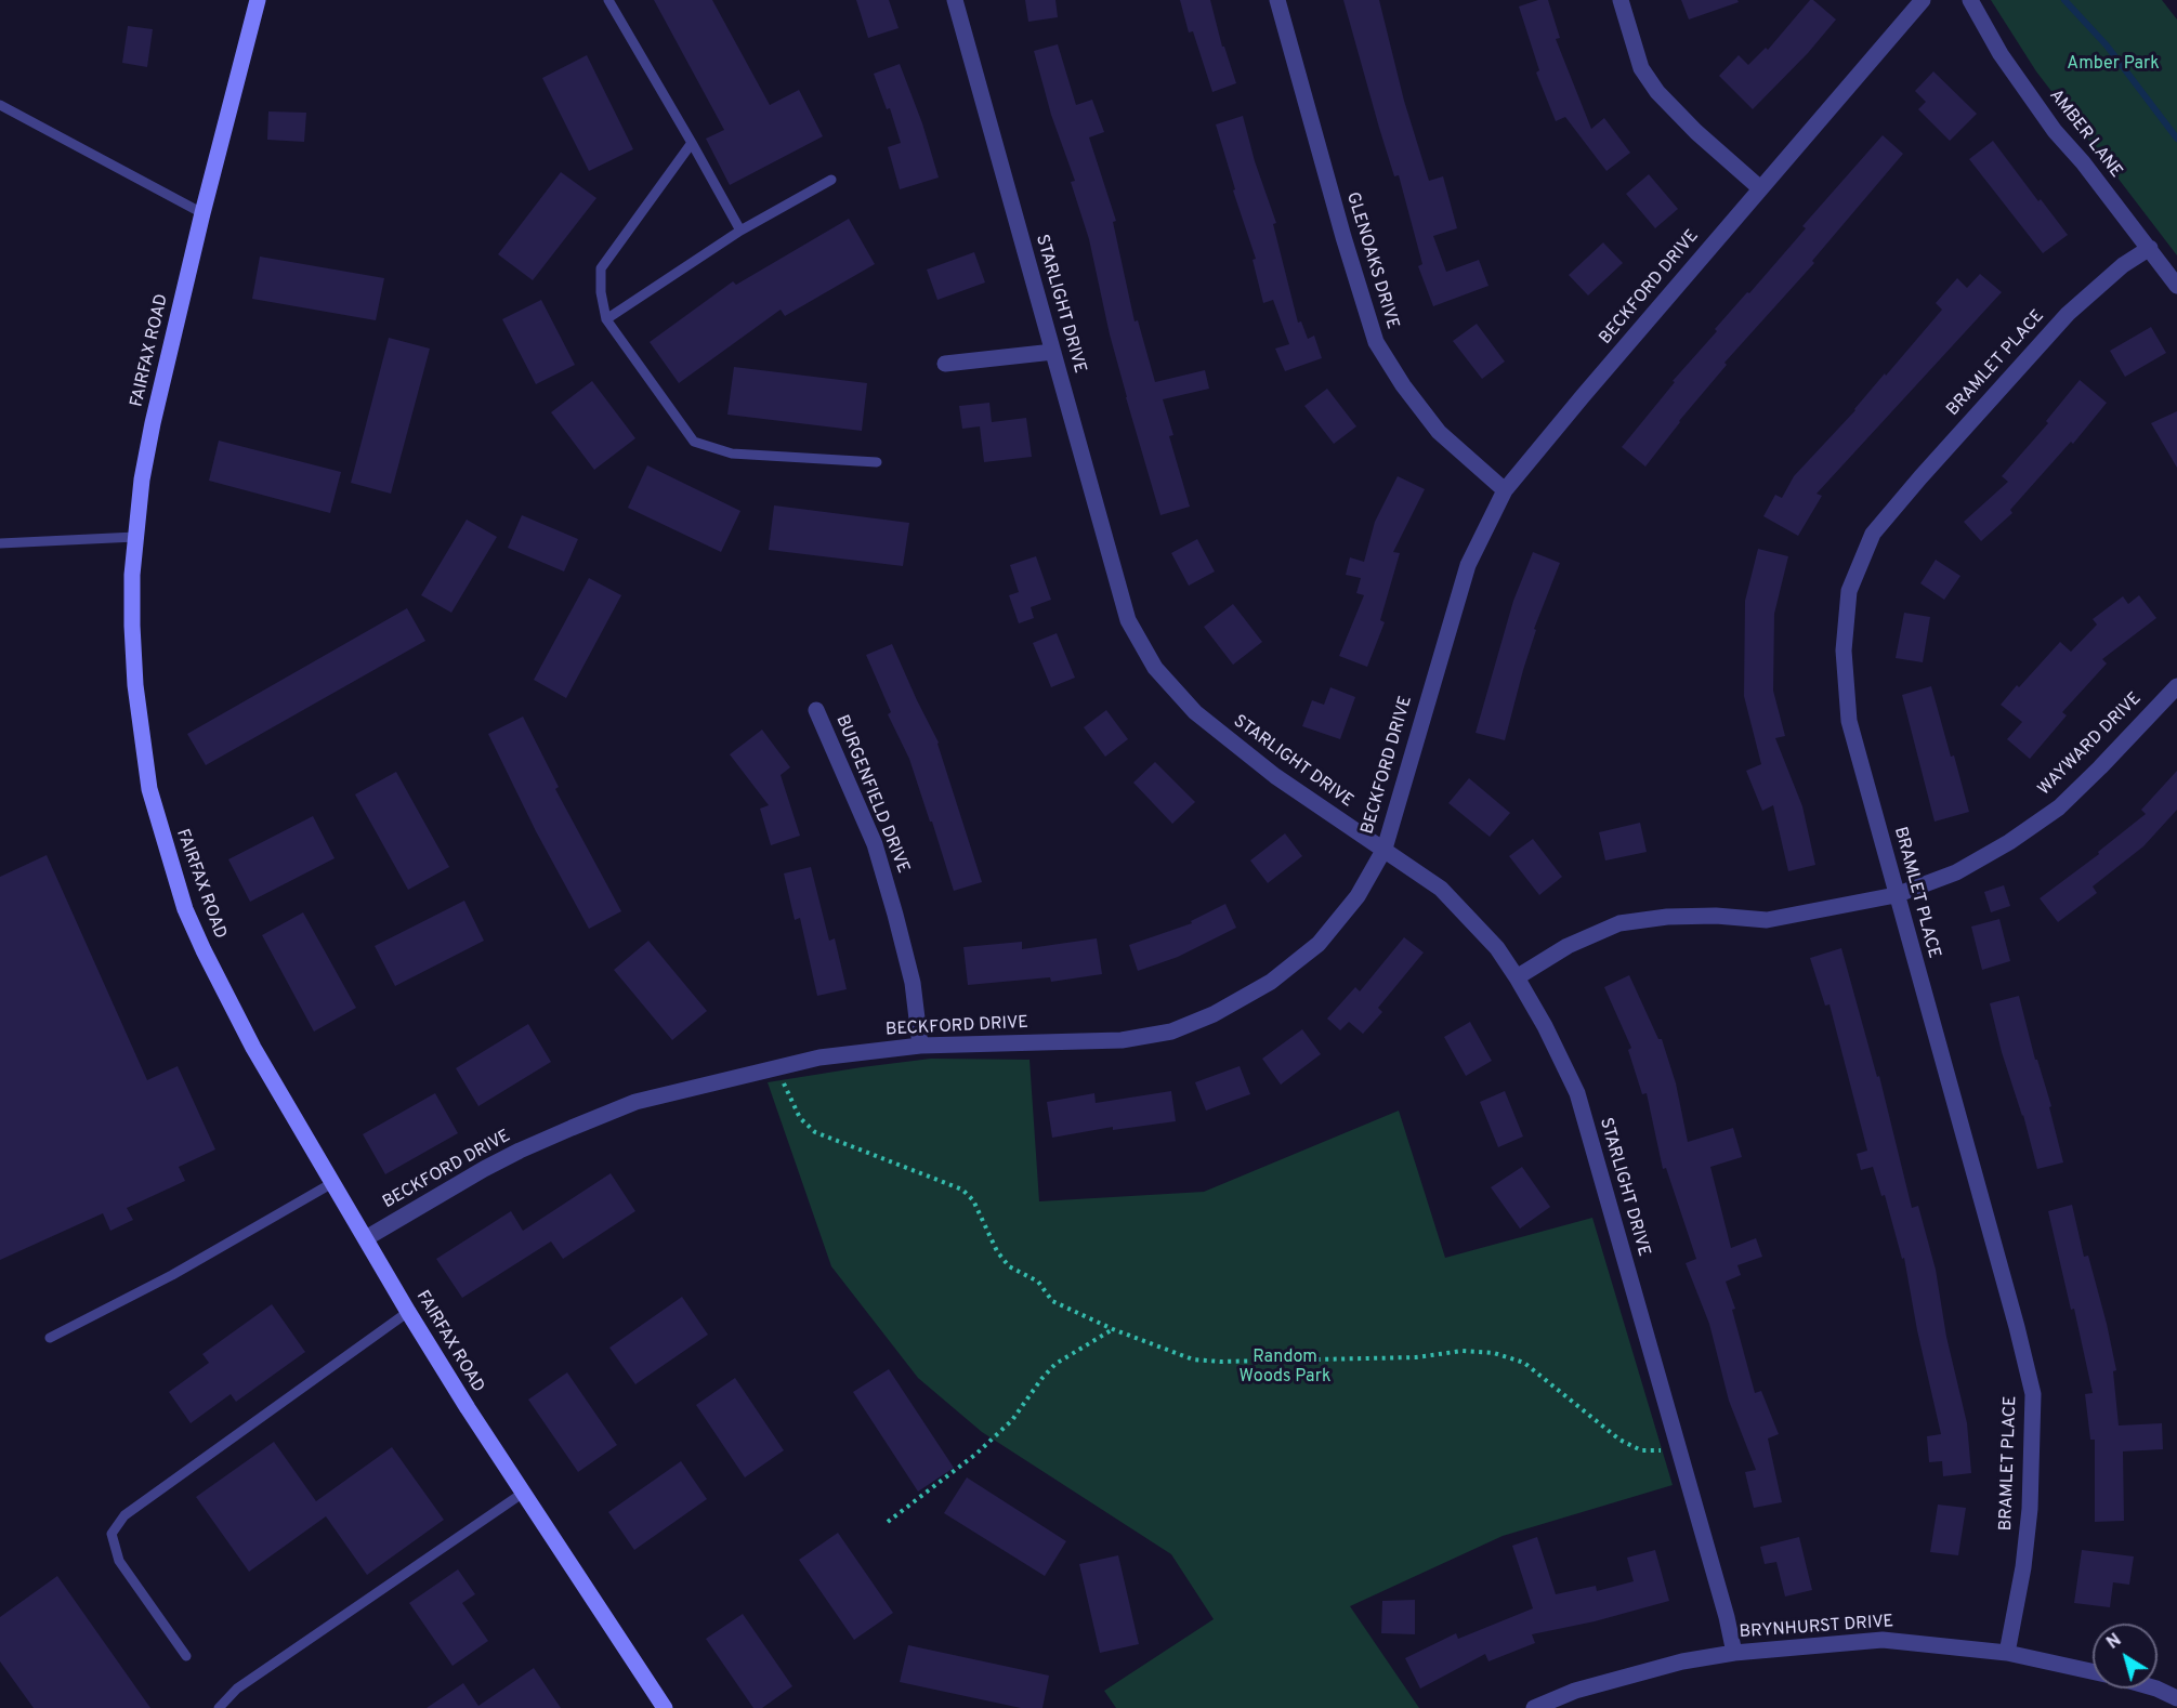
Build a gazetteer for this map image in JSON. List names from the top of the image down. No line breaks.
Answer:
{"streets":{"street":["AMBER LANE","GLENOAKS DRIVE","BECKFORD DRIVE","STARLIGHT DRIVE","FAIRFAX ROAD","BRAMLET PLACE","WAYWARD DRIVE","BURGENFIELD DRIVE","BRYNHURST DRIVE"]},"crossings":[["AMBER LANE","BRAMLET PLACE"],["GLENOAKS DRIVE","BECKFORD DRIVE"],["BECKFORD DRIVE","STARLIGHT DRIVE"],["BECKFORD DRIVE","FAIRFAX ROAD"],["BECKFORD DRIVE","BURGENFIELD DRIVE"],["STARLIGHT DRIVE","WAYWARD DRIVE"],["STARLIGHT DRIVE","BRYNHURST DRIVE"],["BRAMLET PLACE","WAYWARD DRIVE"],["BRAMLET PLACE","BRYNHURST DRIVE"]],"parks":["Amber Park","Random Woods Park"],"north":"top left"}
